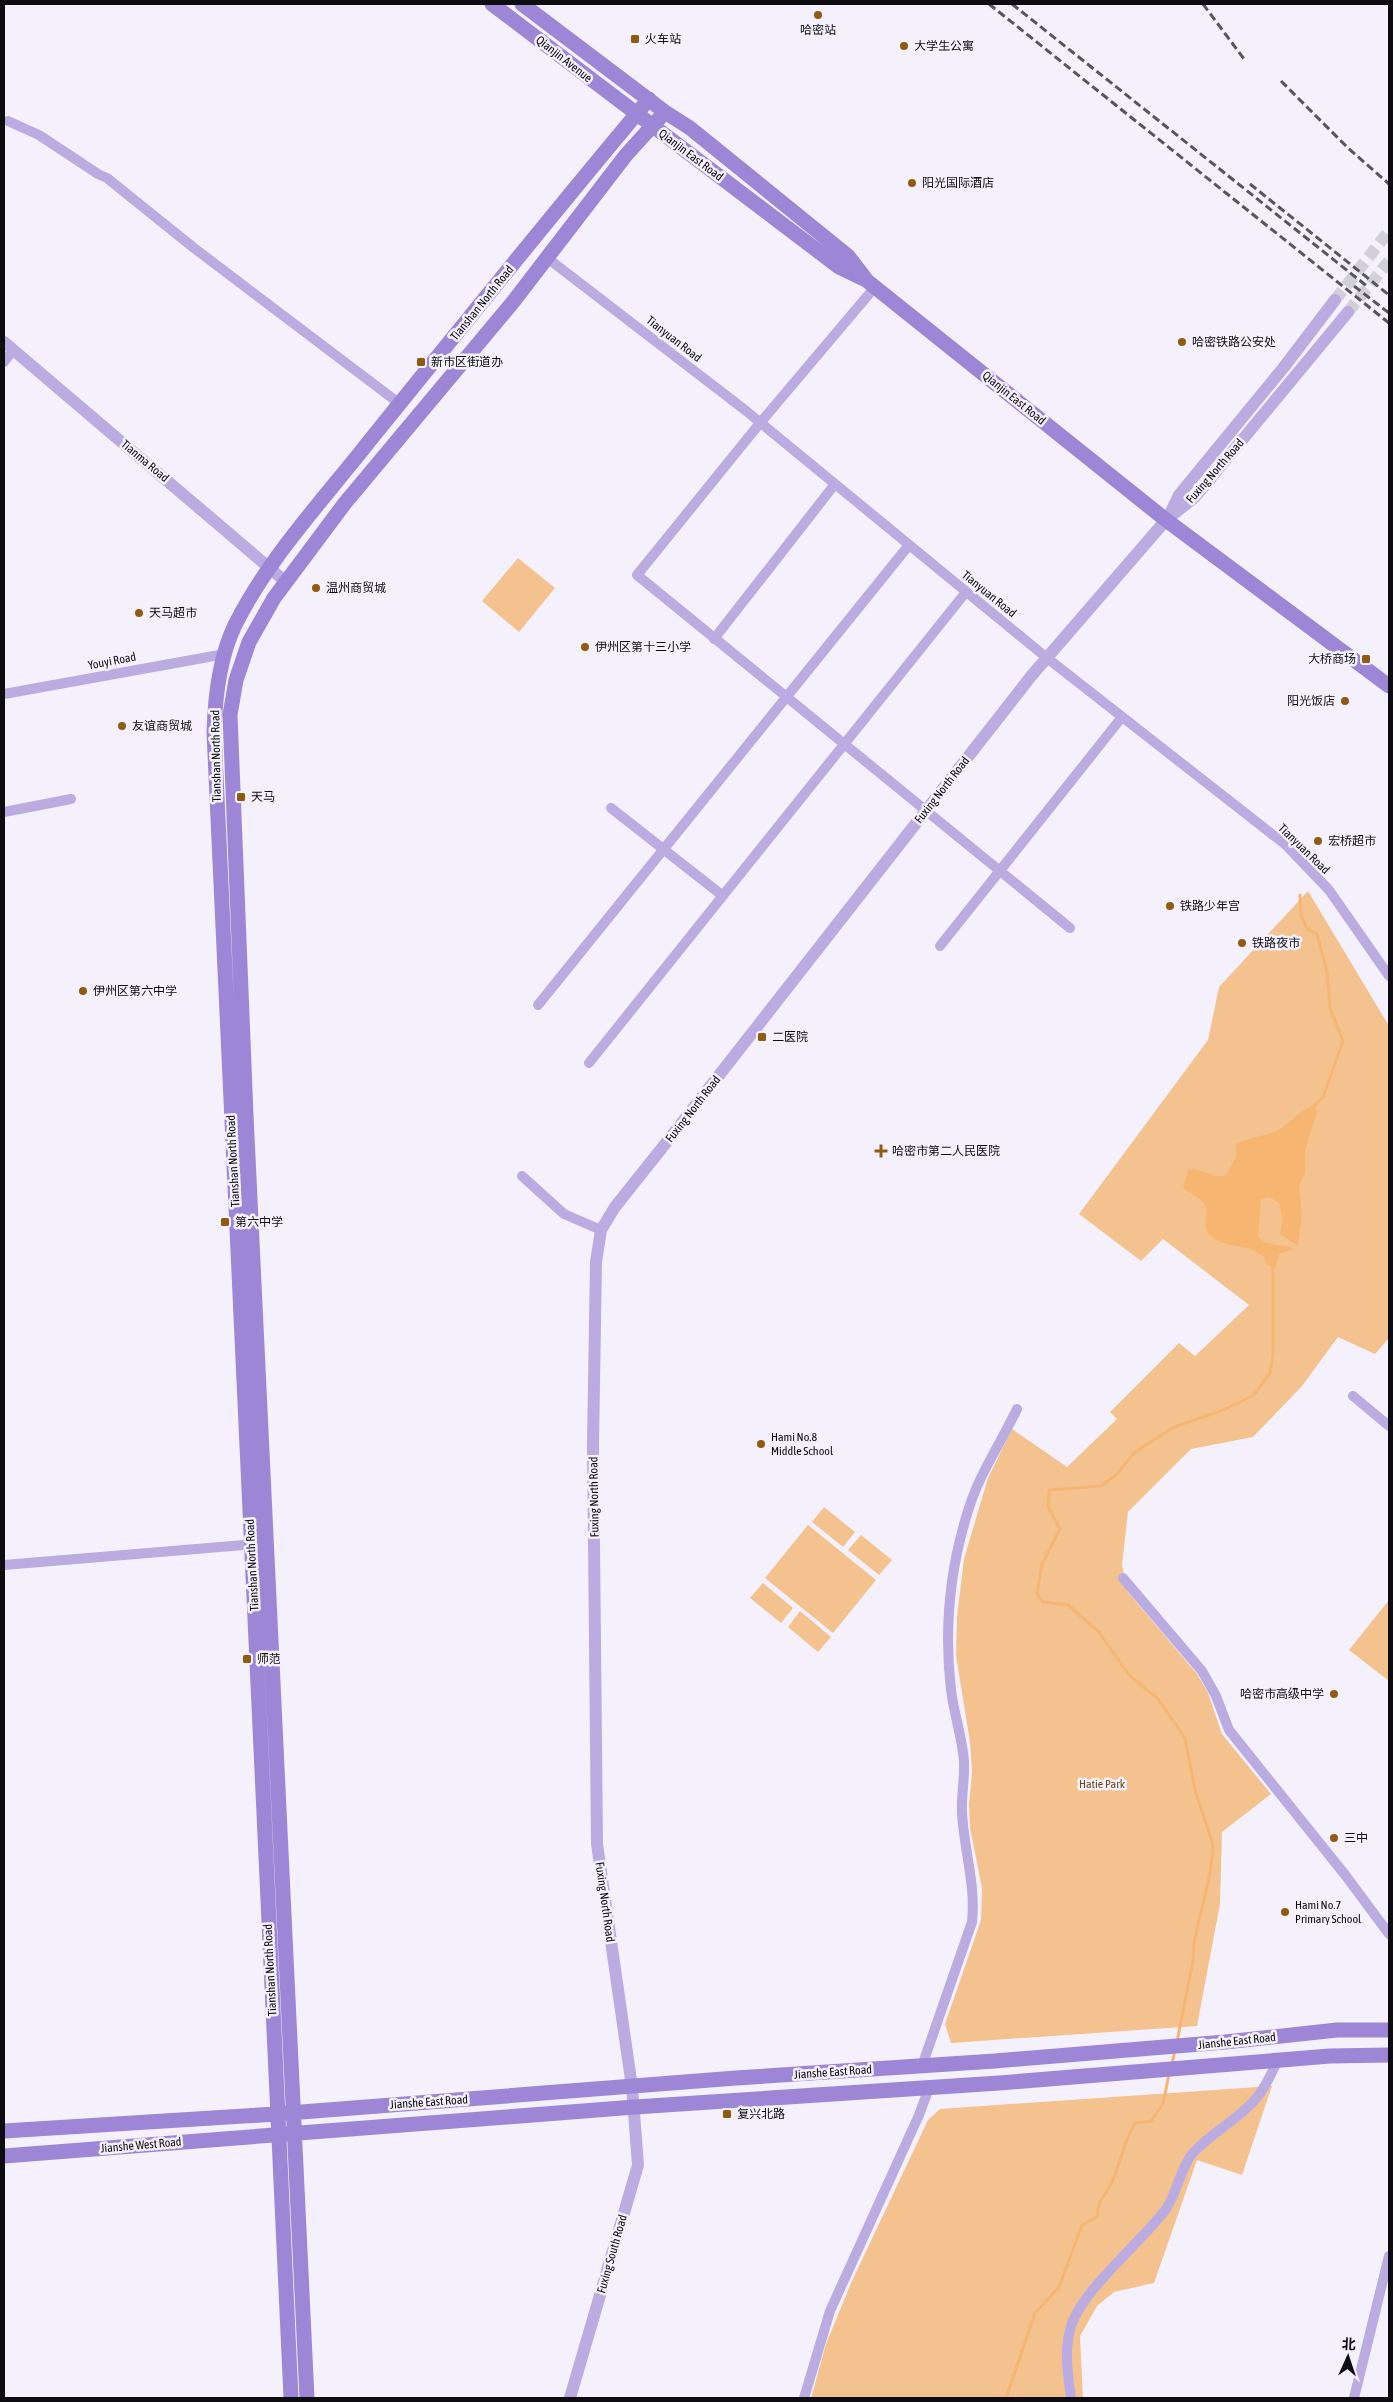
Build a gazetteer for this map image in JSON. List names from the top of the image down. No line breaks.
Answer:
{"streets":{"main road":["Qianjin Avenue","Qianjin East Road","Tianshan North Road","Jianshe East Road","Jianshe West Road"],"street":["Tianyuan Road","Tianma Road","Fuxing North Road","Youyi Road","Fuxing South Road"]},"crossings":[["Qianjin Avenue","Qianjin East Road"],["Qianjin Avenue","Tianshan North Road"],["Qianjin East Road","Tianshan North Road"],["Qianjin East Road","Fuxing North Road"],["Tianshan North Road","Tianma Road"],["Tianshan North Road","Youyi Road"],["Tianshan North Road","Jianshe East Road"],["Tianshan North Road","Jianshe West Road"],["Tianyuan Road","Fuxing North Road"],["Fuxing North Road","Jianshe East Road"],["Fuxing North Road","Fuxing South Road"],["Jianshe East Road","Jianshe West Road"],["Jianshe East Road","Fuxing South Road"]],"parks":["Hatie Park"],"places":{"other":["哈密站","大学生公寓","阳光国际酒店","哈密铁路公安处","温州商贸城","天马超市","伊州区第十三小学","阳光饭店","友谊商贸城","宏桥超市","铁路少年宫","铁路夜市","伊州区第六中学","Hami No.8 Middle School","哈密市高级中学","三中","Hami No.7 Primary School"],"transit":["火车站","新市区街道办","大桥商场","天马","二医院","第六中学","师范","复兴北路"],"health":["哈密市第二人民医院"]},"north":"top"}
